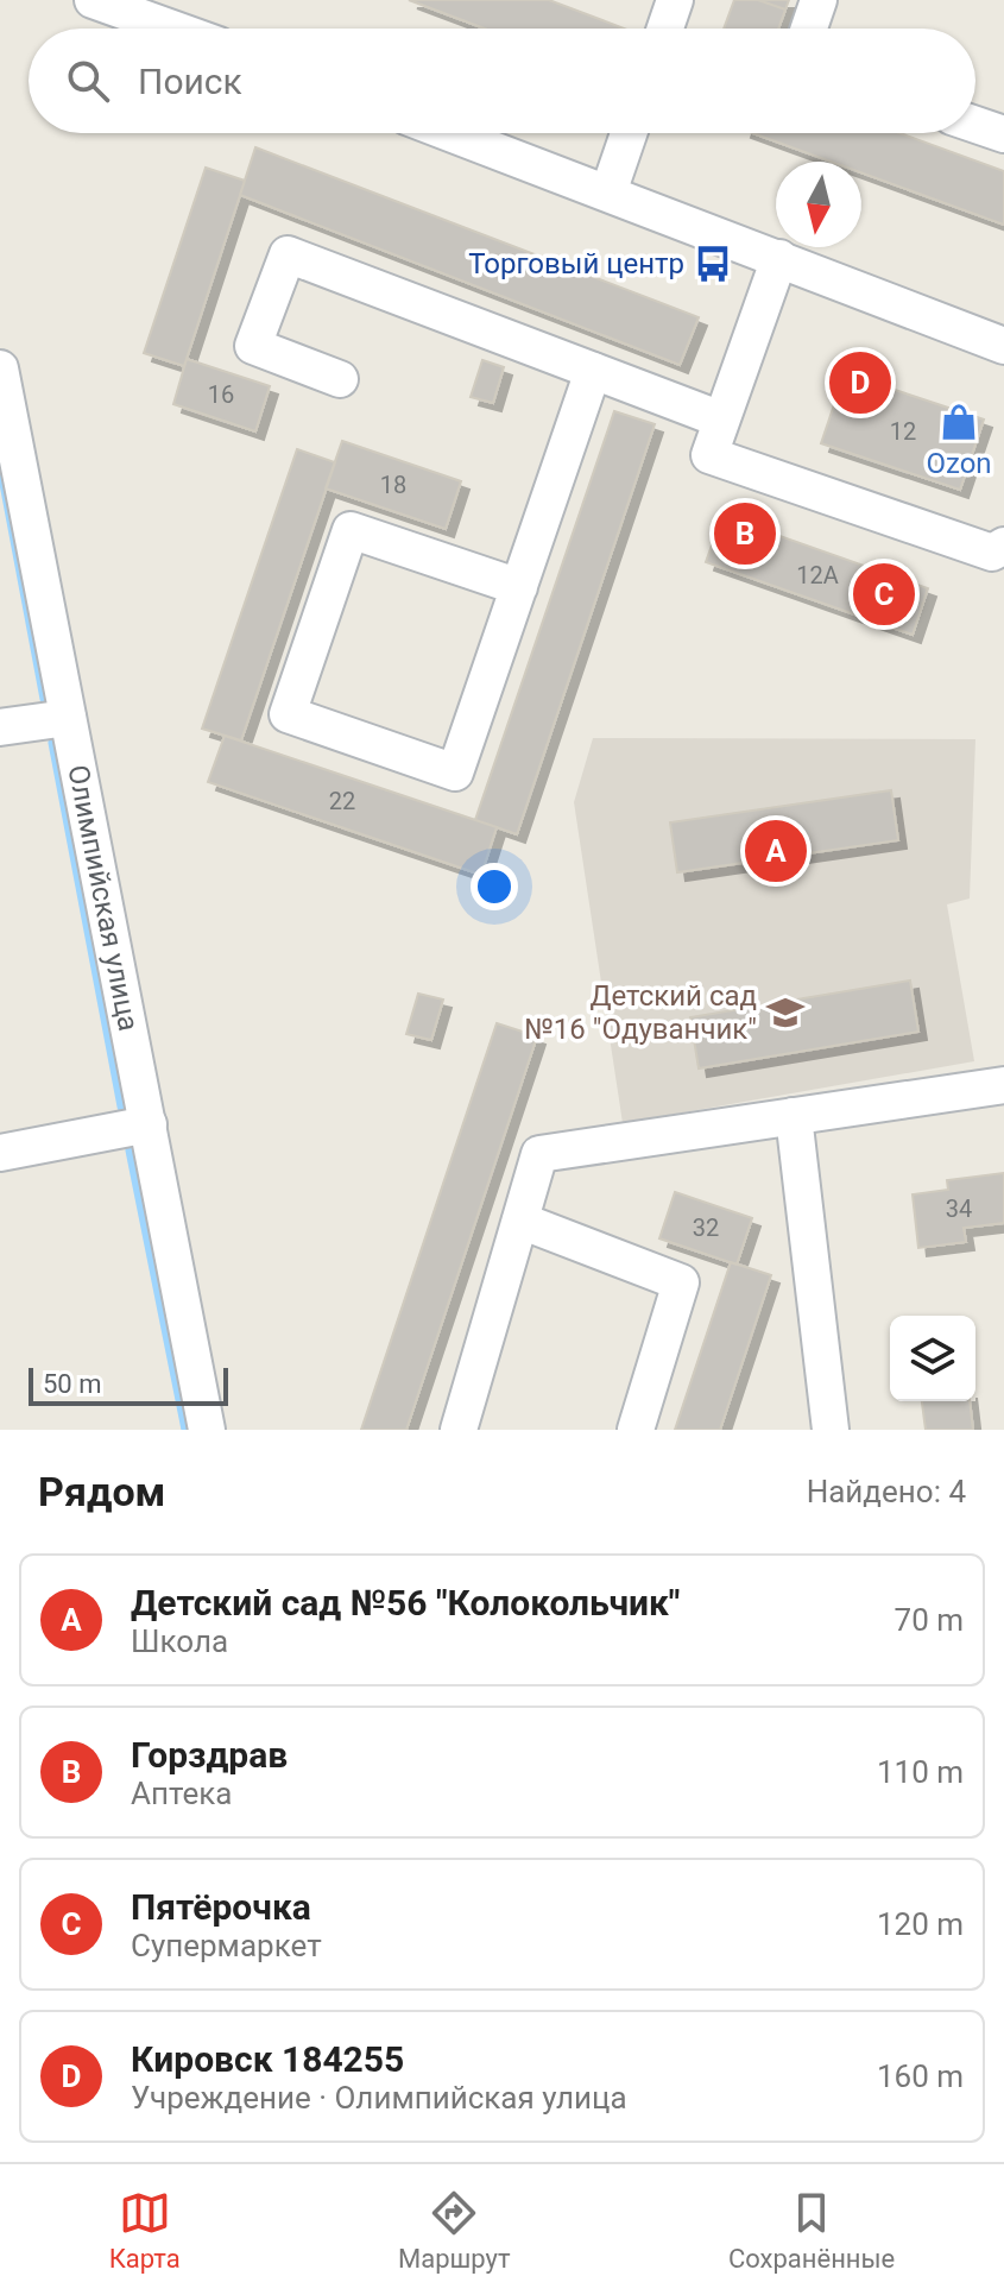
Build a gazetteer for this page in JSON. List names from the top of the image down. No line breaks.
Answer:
{"streets":{"street":["Олимпийская улица"]},"places":{"bus stop":["Торговый центр"],"shop":["Ozon"],"school or university":["Детский сад №16 \"Одуванчик\""]},"house_numbers":["16","12","18","12А","22","34","32"],"scale_bar":"50 m","north":"bottom","page":{"search":"Поиск","pins":["D","B","C","A"],"scale":"50 m","heading":["Рядом","Найдено: 4"],"list":[{"mark":"A","name":"Детский сад №56 \"Колокольчик\"","note":"Школа","value":"70 m"},{"mark":"B","name":"Горздрав","note":"Аптека","value":"110 m"},{"mark":"C","name":"Пятёрочка","note":"Супермаркет","value":"120 m"},{"mark":"D","name":"Кировск 184255","note":"Учреждение · Олимпийская улица","value":"160 m"}],"nav":["Карта","Маршрут","Сохранённые"]}}
